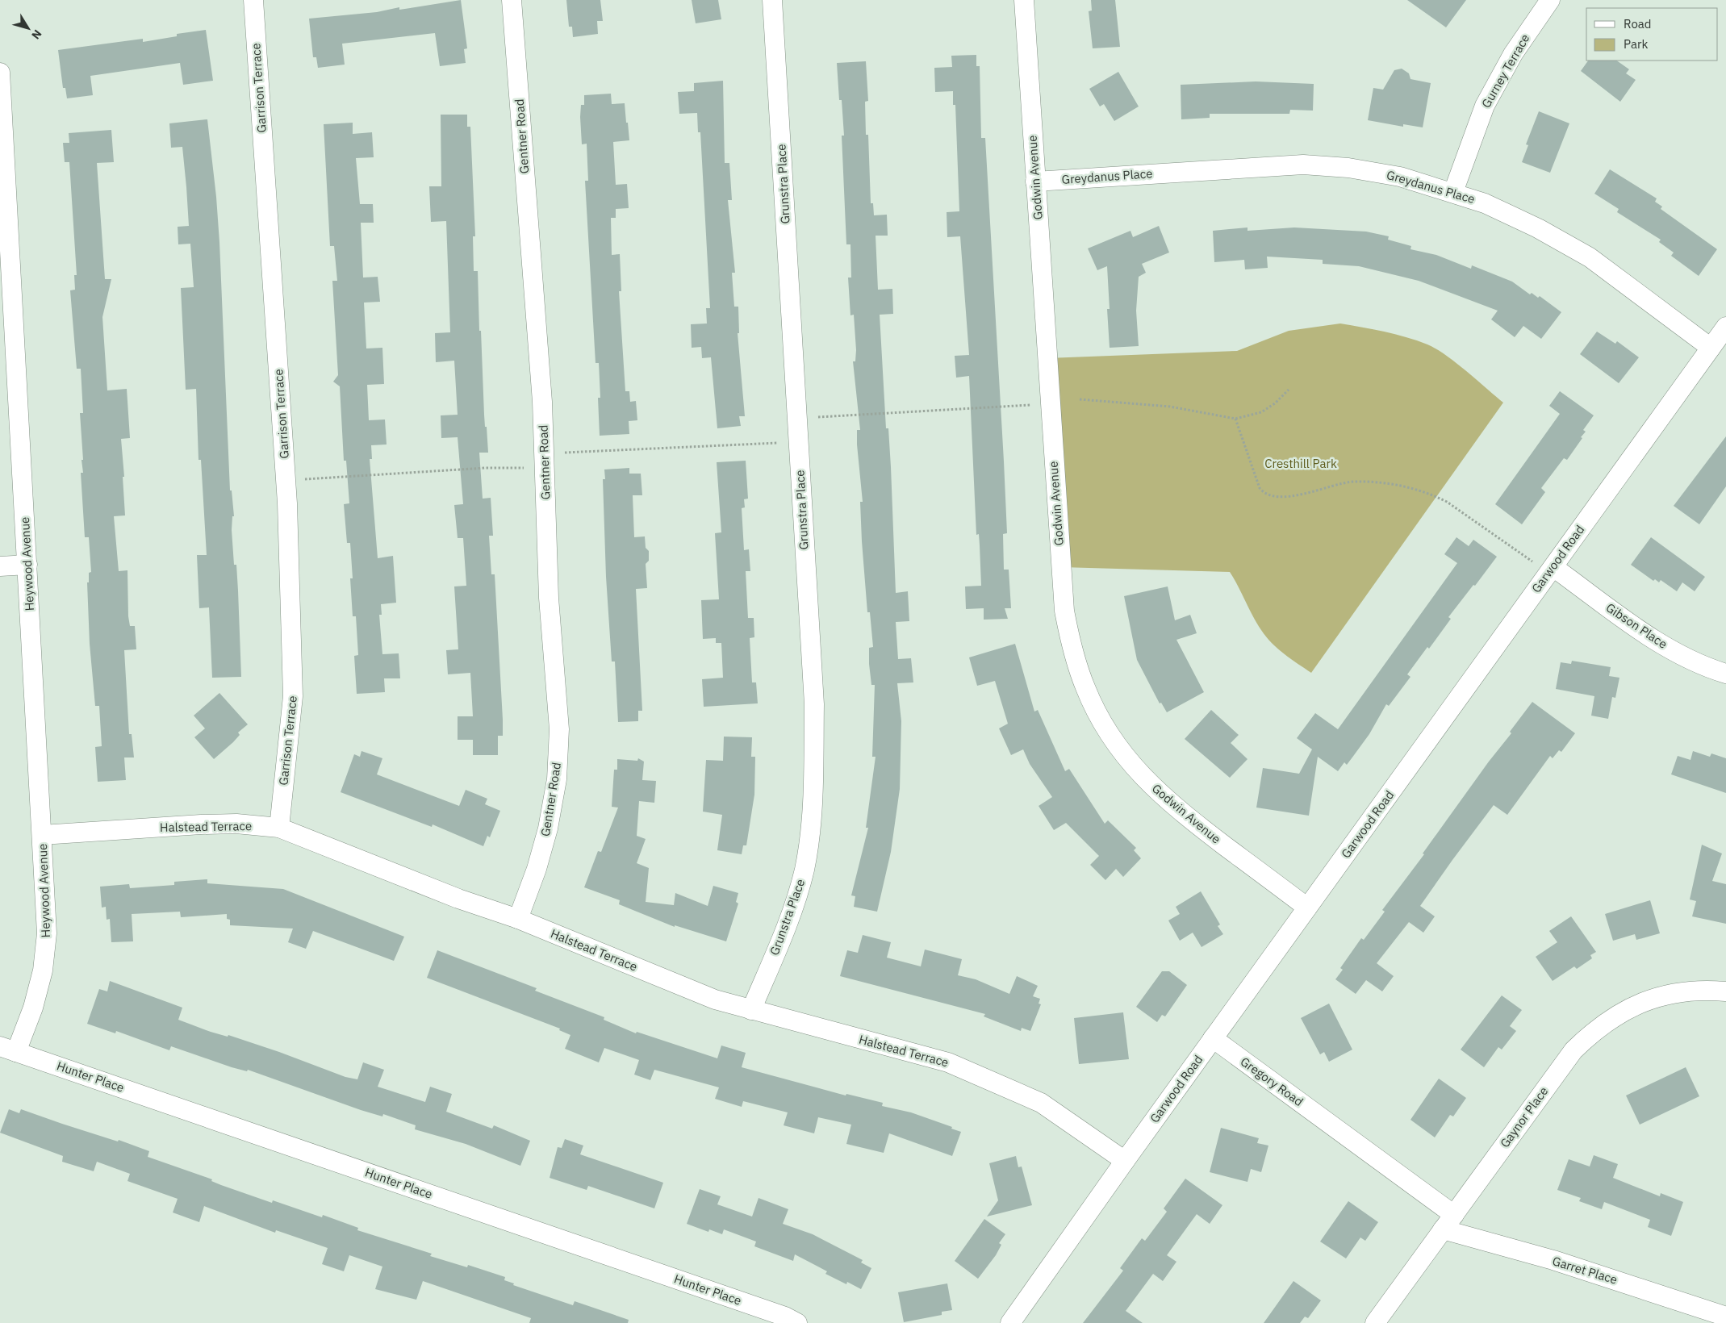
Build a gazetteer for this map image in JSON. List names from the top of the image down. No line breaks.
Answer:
{"streets":{"street":["Gurney Terrace","Garrison Terrace","Gentner Road","Greydanus Place","Godwin Avenue","Grunstra Place","Garwood Road","Heywood Avenue","Gibson Place","Halstead Terrace","Hunter Place","Gregory Road","Gaynor Place","Garret Place"]},"crossings":[["Gurney Terrace","Greydanus Place"],["Garrison Terrace","Halstead Terrace"],["Gentner Road","Halstead Terrace"],["Greydanus Place","Godwin Avenue"],["Greydanus Place","Garwood Road"],["Godwin Avenue","Garwood Road"],["Grunstra Place","Halstead Terrace"],["Garwood Road","Gibson Place"],["Garwood Road","Halstead Terrace"],["Garwood Road","Gregory Road"],["Heywood Avenue","Halstead Terrace"],["Heywood Avenue","Hunter Place"],["Gregory Road","Garret Place"],["Gaynor Place","Garret Place"]],"parks":["Cresthill Park"],"legend":["Road","Park"],"north":"bottom right"}
